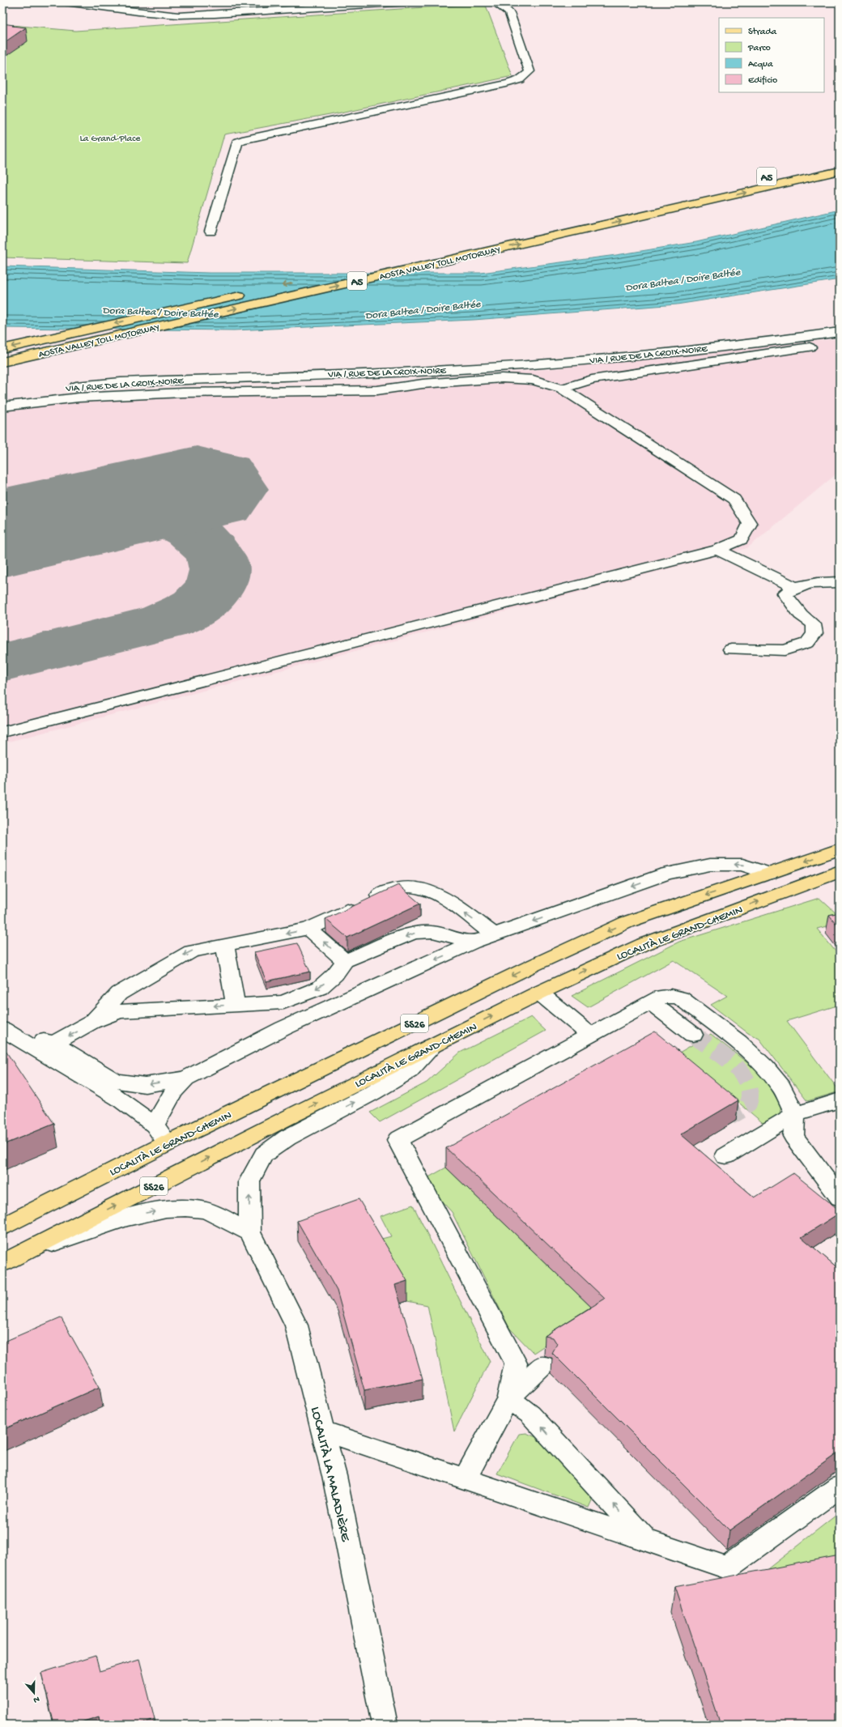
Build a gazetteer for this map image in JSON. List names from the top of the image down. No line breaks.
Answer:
{"streets":{"main road":["A5","AOSTA VALLEY TOLL MOTORWAY","LOCALITÀ LE GRAND-CHEMIN","SS26"],"street":["VIA / RUE DE LA CROIX-NOIRE","LOCALITÀ LA MALADIÈRE"]},"water":["Dora Baltea / Doire Baltée"],"parks":["La Grand-Place"],"legend":["Strada","Parco","Acqua","Edificio"],"north":"bottom"}
